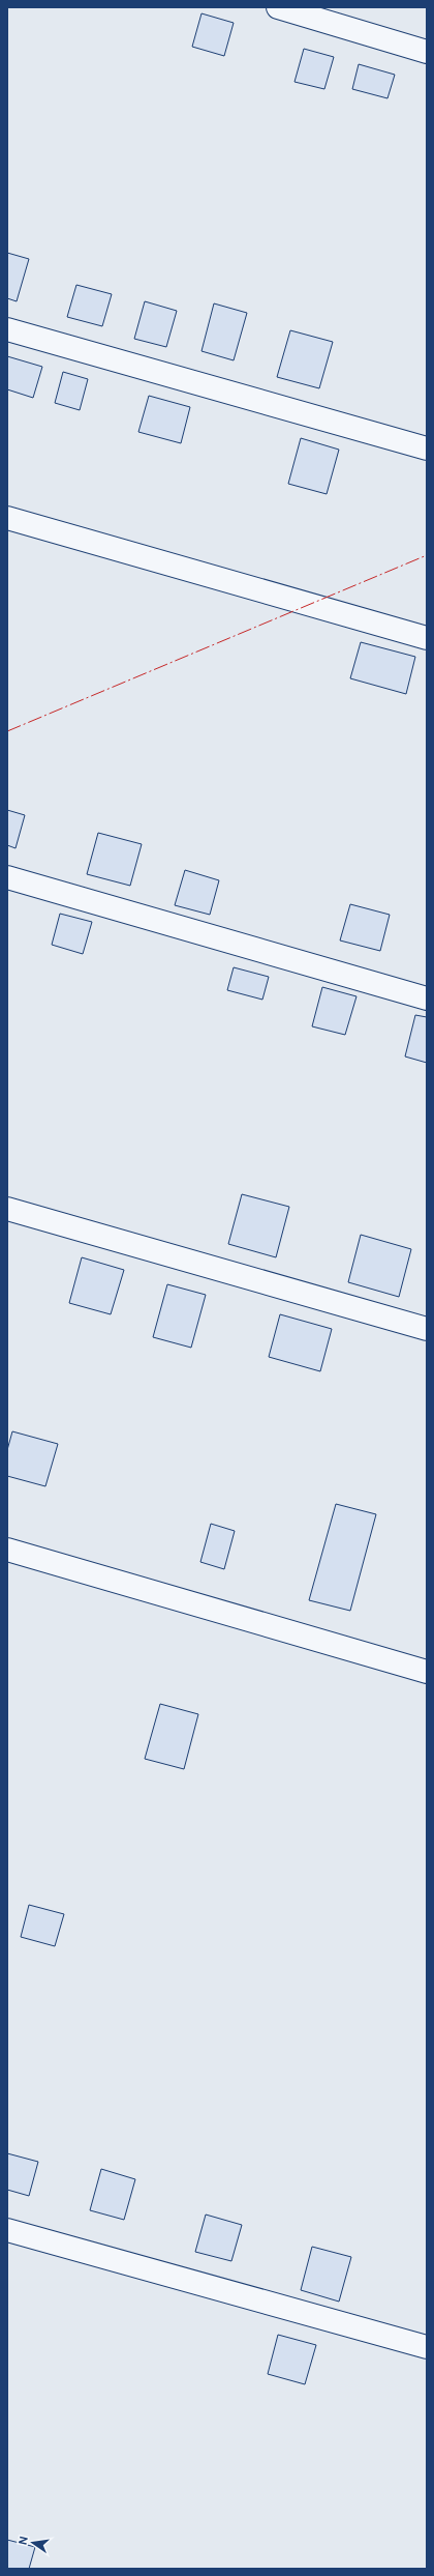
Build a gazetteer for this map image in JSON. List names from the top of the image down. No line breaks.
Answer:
{"north":"left"}
